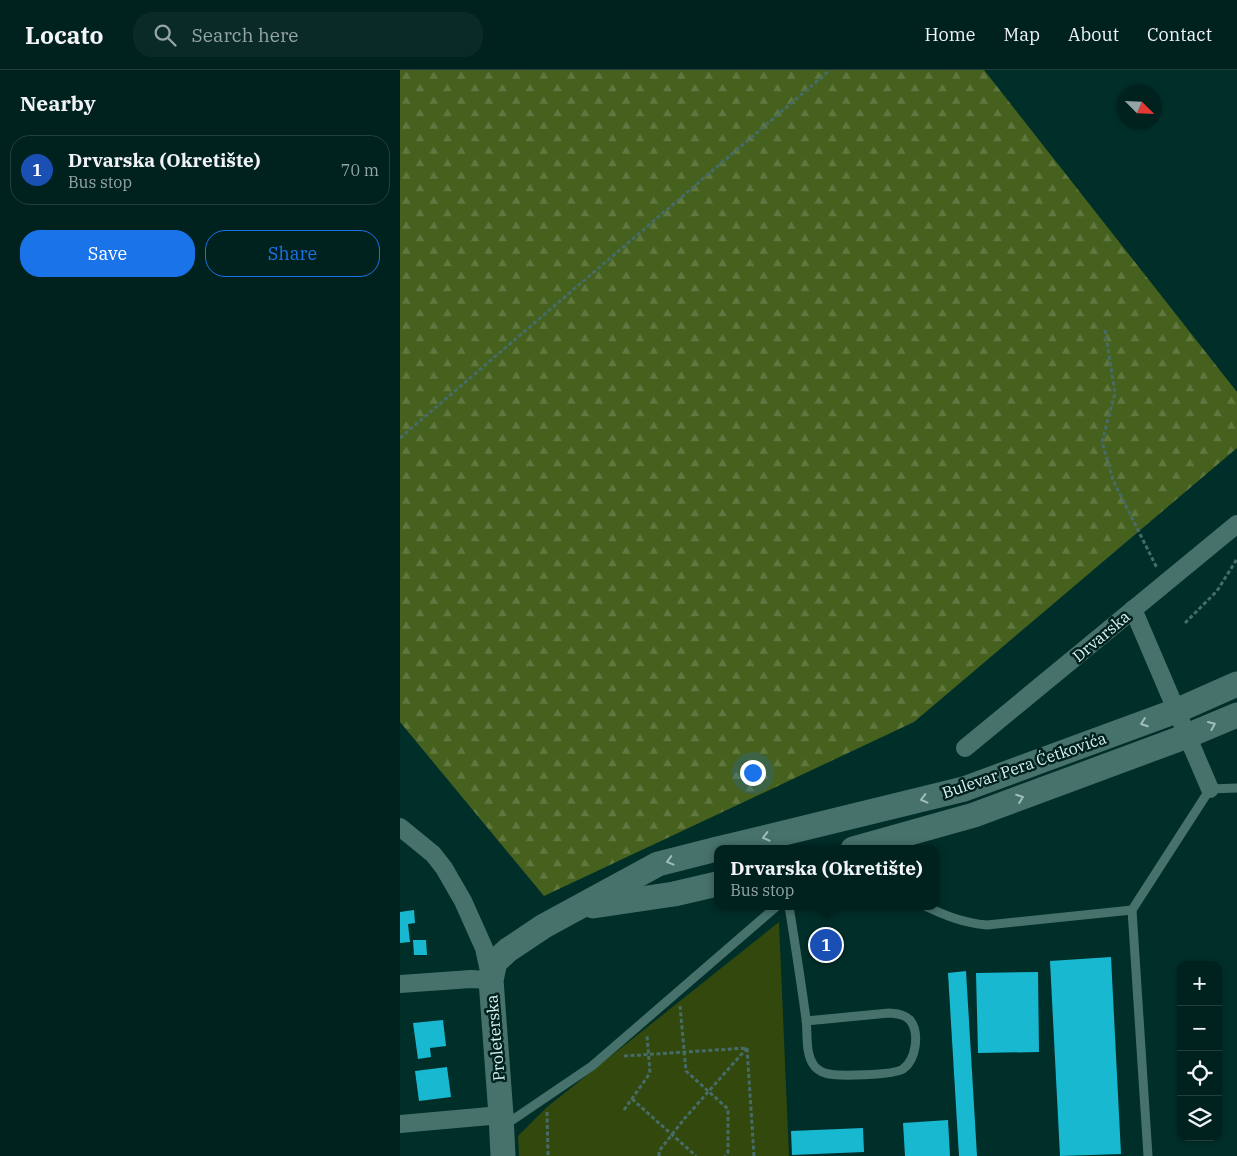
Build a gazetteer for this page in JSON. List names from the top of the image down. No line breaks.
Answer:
{"streets":{"main road":["Bulevar Pera Ćetkovića","Proleterska"],"street":["Drvarska"]},"crossings":[["Bulevar Pera Ćetkovića","Proleterska"]],"north":"bottom right","page":{"header":"Locato","search":"Search here","nav":["Home","Map","About","Contact"],"heading":"Nearby","list":[{"mark":"1","name":"Drvarska (Okretište)","note":"Bus stop","value":"70 m"}],"buttons":["Save","Share"],"popup":["Drvarska (Okretište)","Bus stop"],"pins":"1","map_buttons":["+","−"]}}
